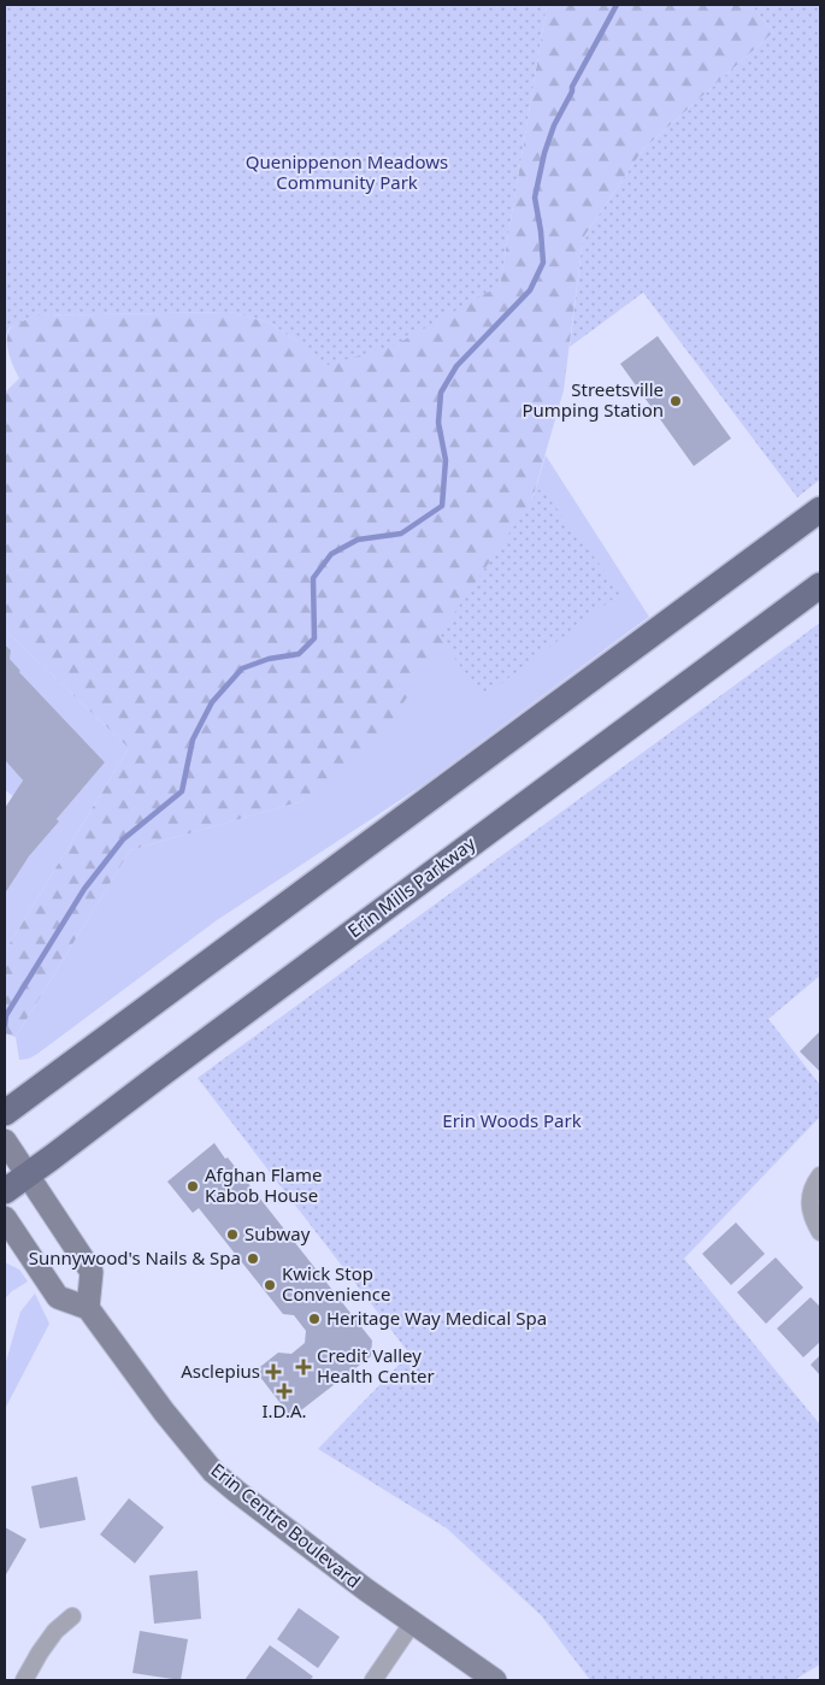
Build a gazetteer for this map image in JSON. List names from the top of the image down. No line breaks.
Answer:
{"streets":{"main road":["Erin Mills Parkway"],"street":["Erin Centre Boulevard"]},"parks":["Quenippenon Meadows Community Park","Erin Woods Park"],"places":{"other":["Streetsville Pumping Station","Afghan Flame Kabob House","Subway","Sunnywood's Nails & Spa","Kwick Stop Convenience","Heritage Way Medical Spa"],"health":["Credit Valley Health Center","Asclepius","I.D.A."]}}
